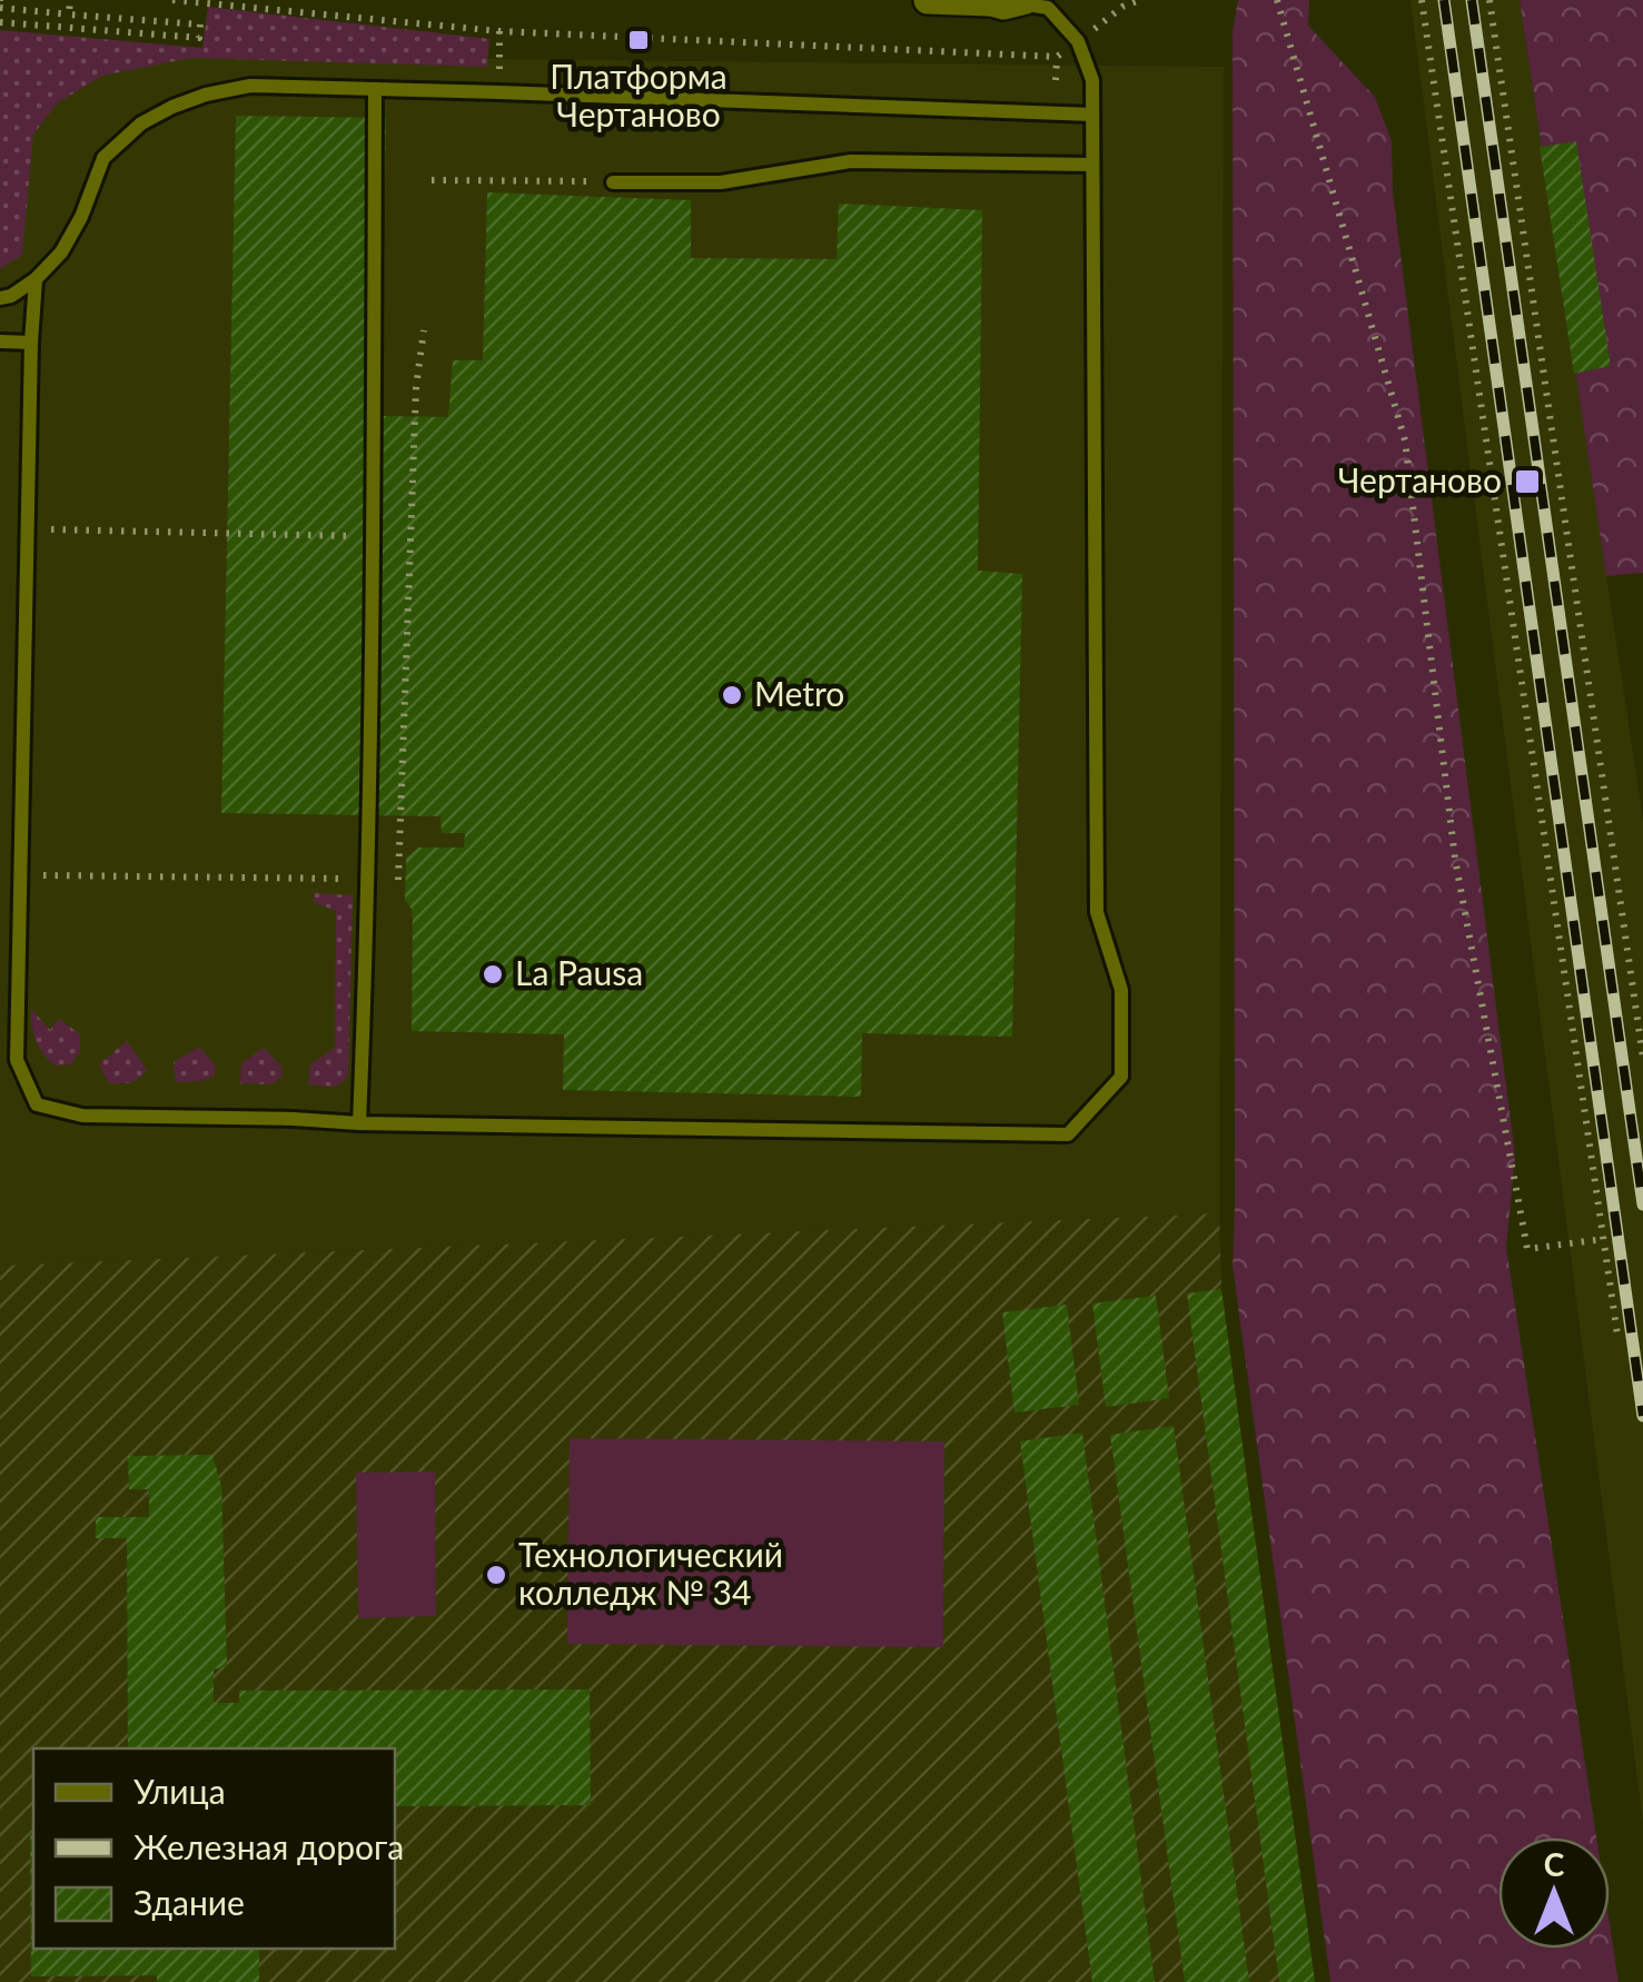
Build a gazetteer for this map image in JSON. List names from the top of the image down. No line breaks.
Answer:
{"places":{"transit":["Платформа Чертаново","Чертаново"],"other":["Metro","La Pausa","Технологический колледж № 34"]},"legend":["Улица","Железная дорога","Здание"],"north":"top"}
